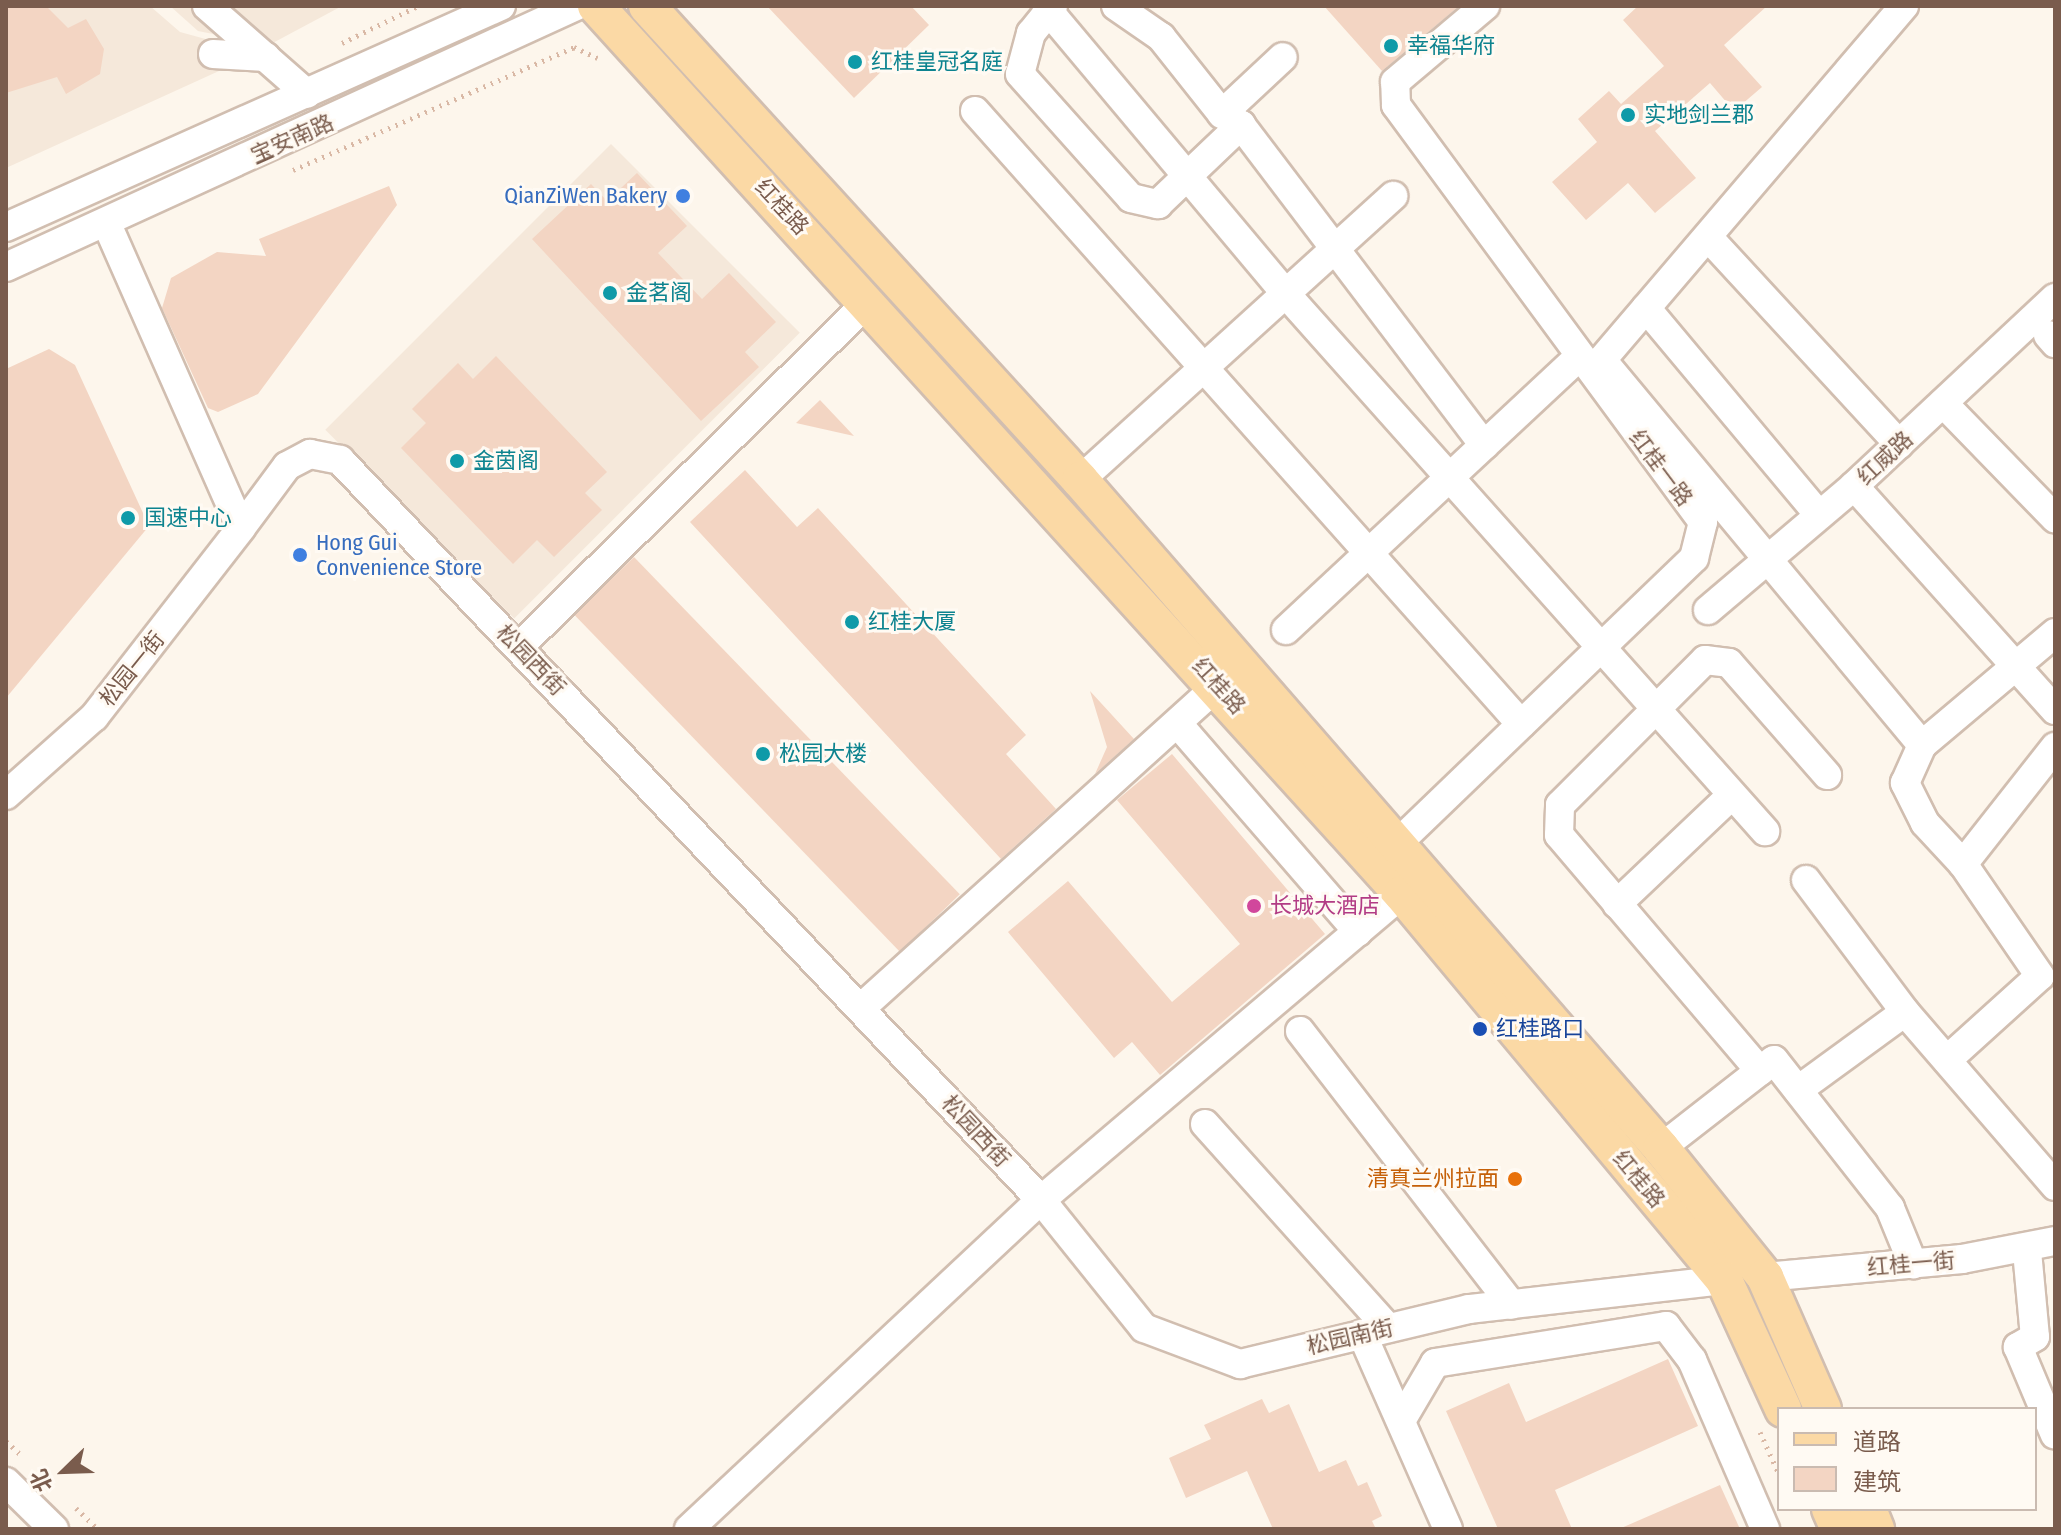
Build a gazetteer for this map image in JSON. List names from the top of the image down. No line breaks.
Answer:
{"streets":{"main road":["红桂路"],"street":["宝安南路","红威路","红桂一路","松园西街","松园一街","红桂一街","松园南街"]},"crossings":[["红桂路","红桂一路"],["红桂路","红桂一街"],["红桂路","松园南街"],["松园西街","松园一街"],["松园西街","松园南街"]],"places":["幸福华府","红桂皇冠名庭","实地剑兰郡","QianZiWen Bakery","金茗阁","金茵阁","国速中心","Hong Gui Convenience Store","红桂大厦","松园大楼","长城大酒店","红桂路口","清真兰州拉面"],"legend":["道路","建筑"],"north":"bottom left"}
